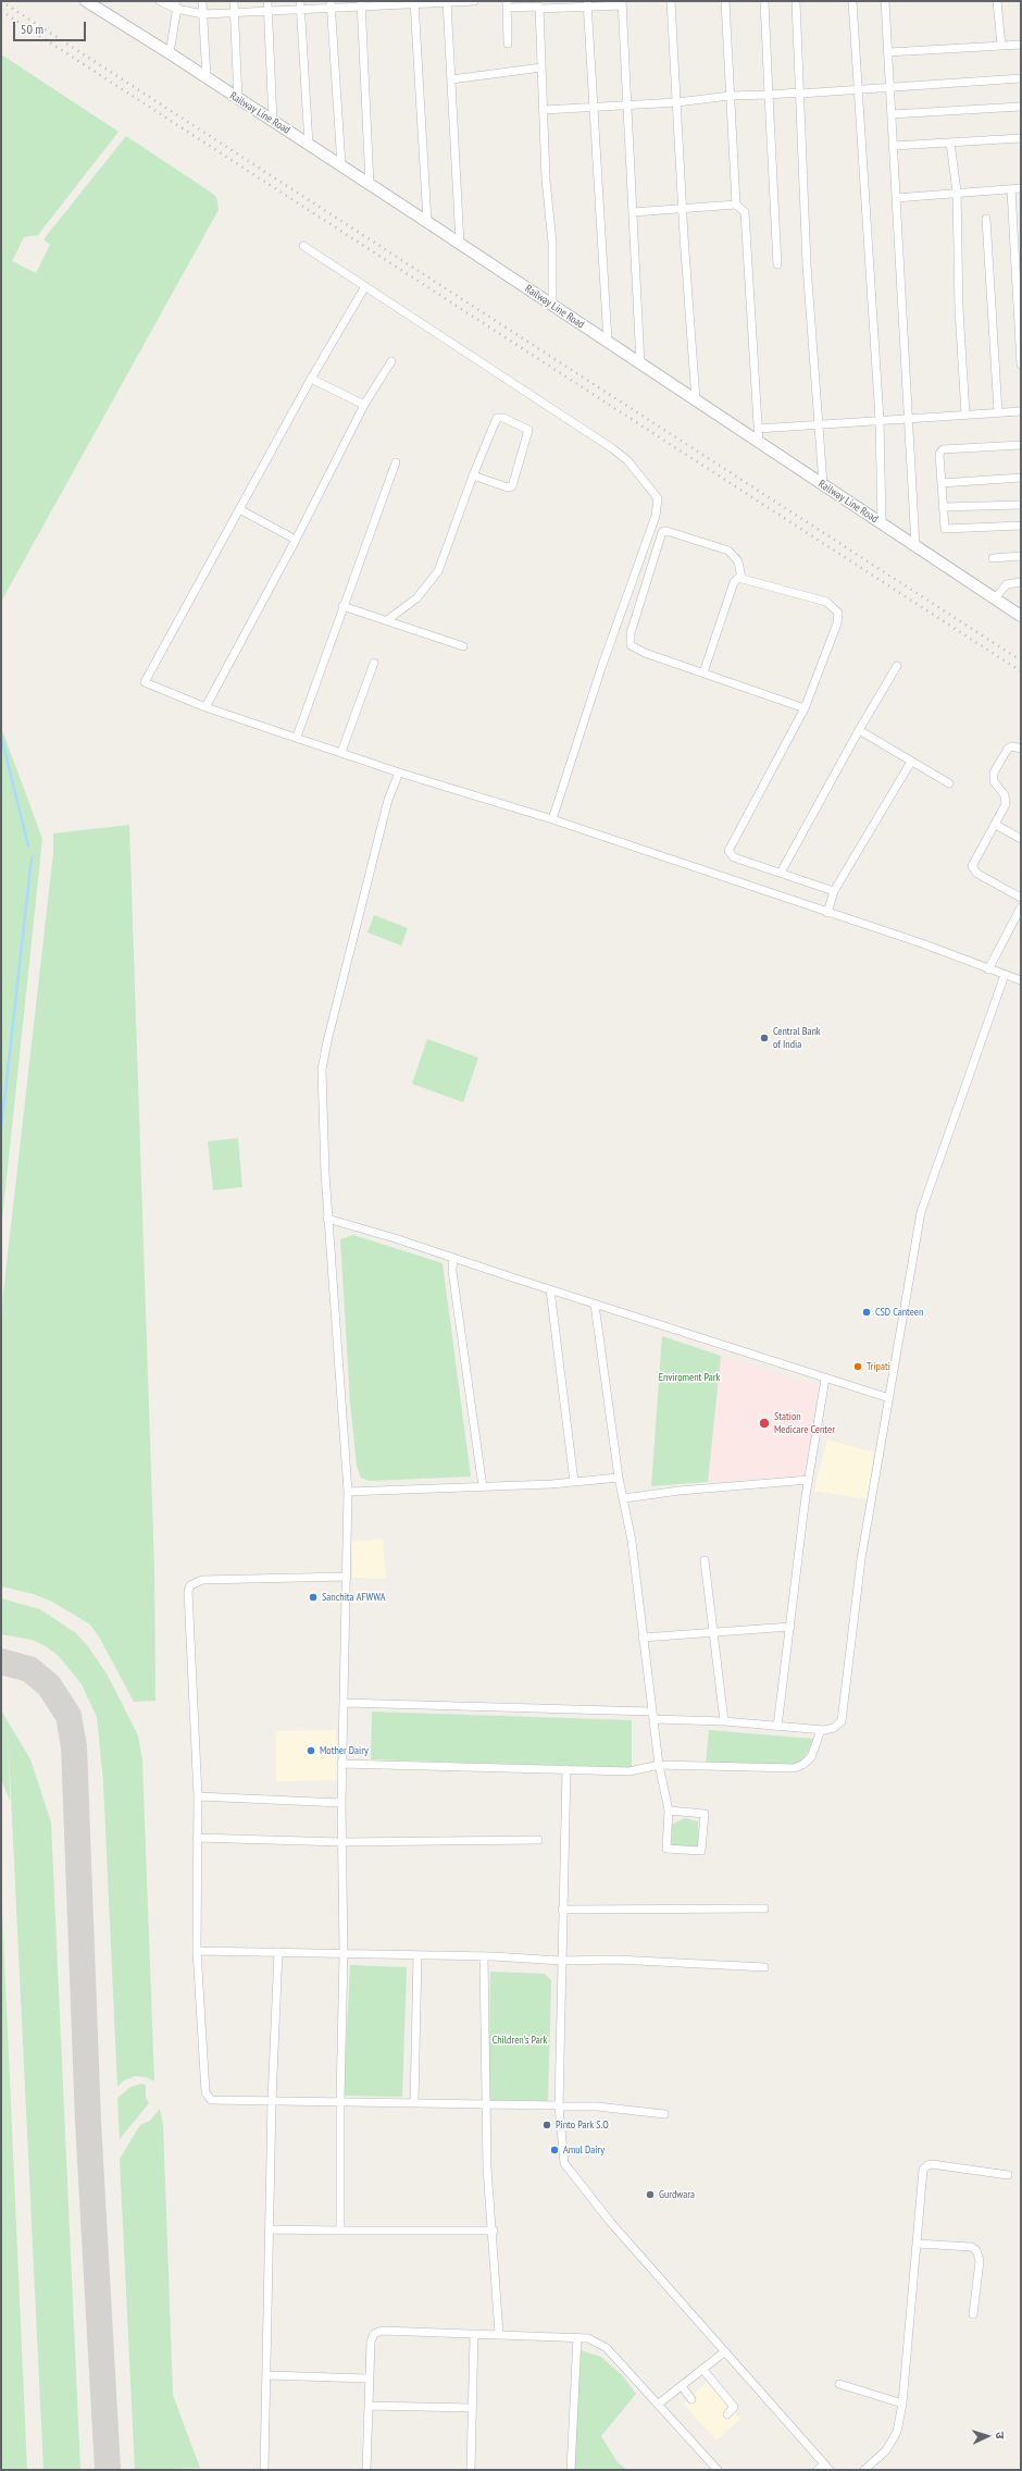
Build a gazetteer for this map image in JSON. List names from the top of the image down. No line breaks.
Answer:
{"streets":{"street":["Railway Line Road"]},"parks":["Enviroment Park","Children's Park"],"places":["Central Bank of India","CSD Canteen","Tripati","Station Medicare Center","Sanchita AFWWA","Mother Dairy","Pinto Park S.O","Amul Dairy","Gurdwara"],"scale_bar":"50 m","north":"right"}
